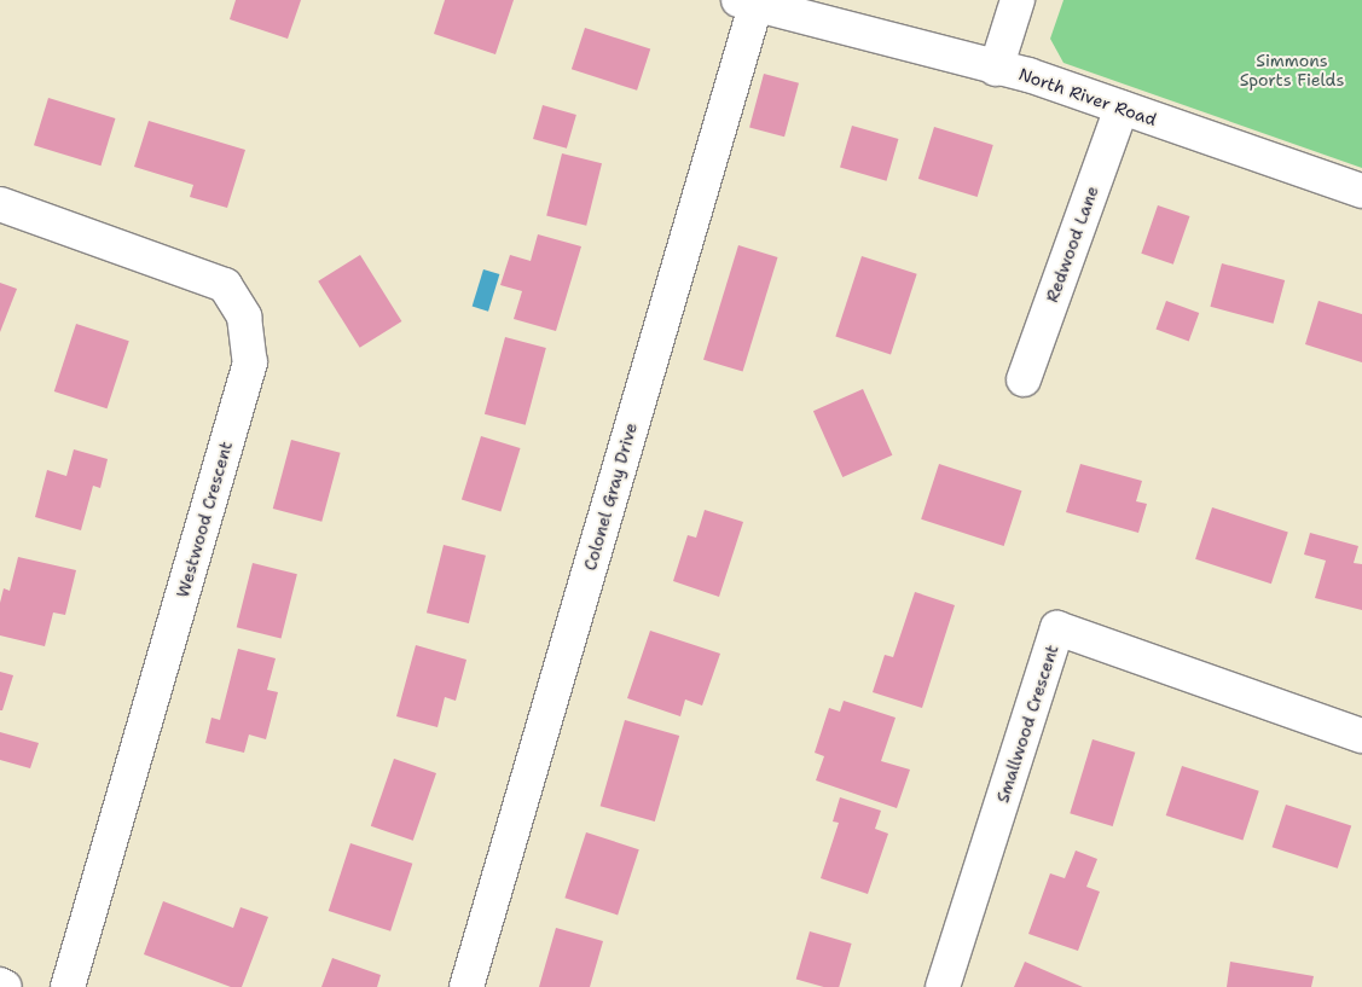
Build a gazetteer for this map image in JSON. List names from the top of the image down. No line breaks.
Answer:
{"streets":{"street":["North River Road","Redwood Lane","Colonel Gray Drive","Westwood Crescent","Smallwood Crescent"]},"crossings":[["North River Road","Redwood Lane"],["North River Road","Colonel Gray Drive"]],"parks":["Simmons Sports Fields"]}
